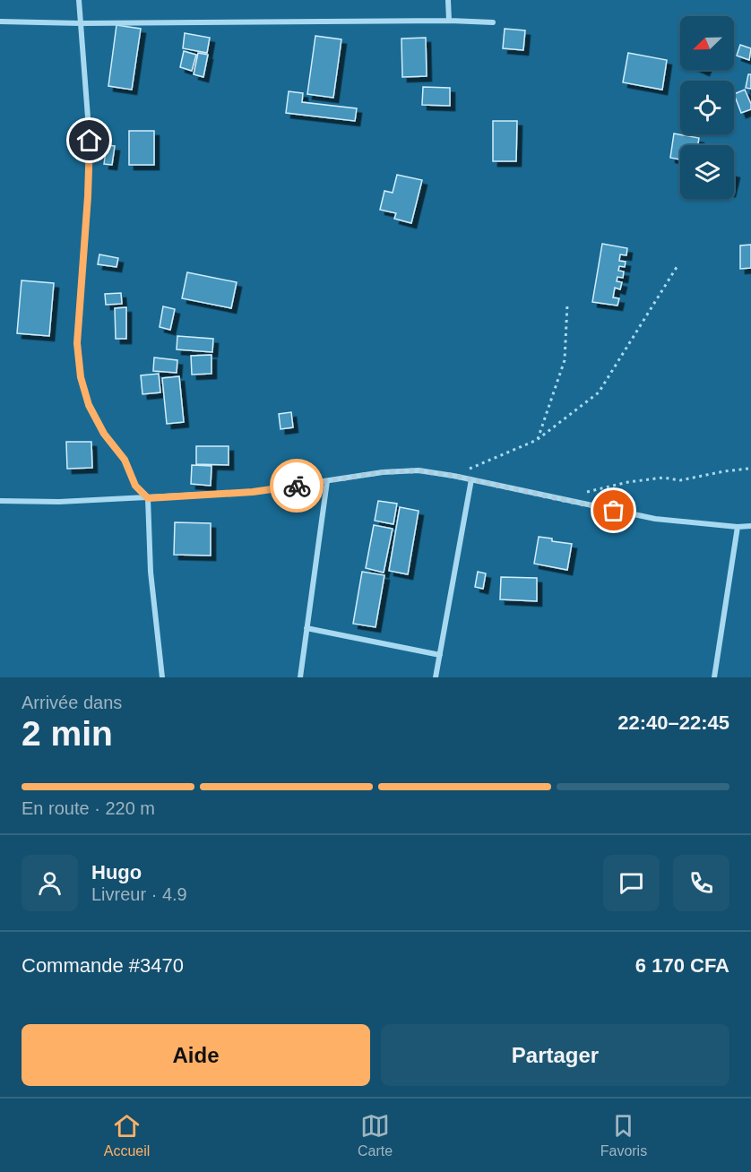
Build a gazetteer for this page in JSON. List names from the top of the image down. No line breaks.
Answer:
{"north":"bottom left","page":{"heading":["2 min","Arrivée dans","22:40–22:45"],"panel":["Hugo","Livreur · 4.9","Commande #3470","6 170 CFA"],"bar":"En route · 220 m","buttons":["Aide","Partager"],"tabs":["Accueil","Carte","Favoris"]}}
